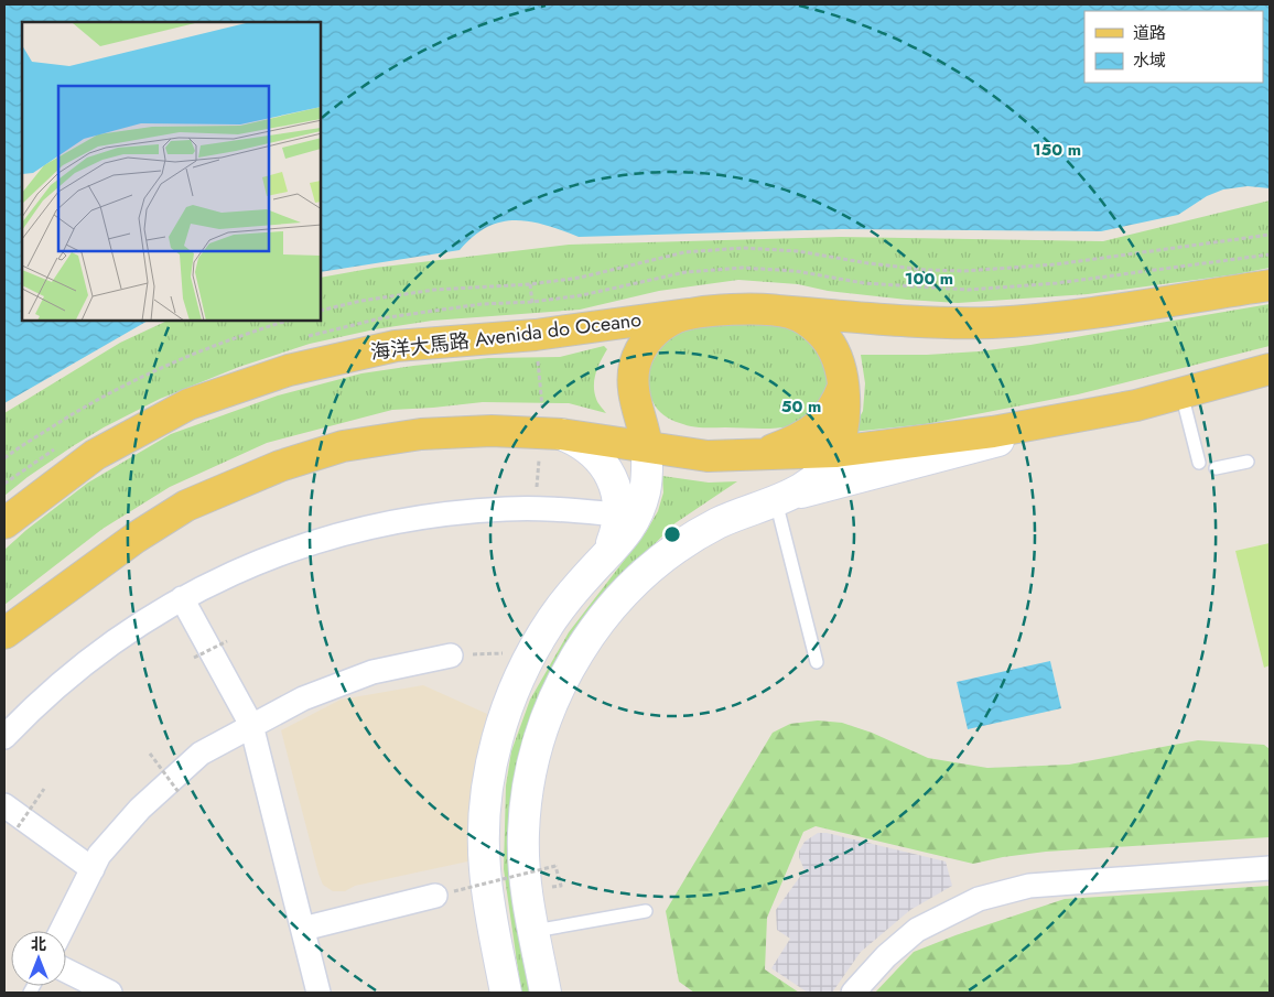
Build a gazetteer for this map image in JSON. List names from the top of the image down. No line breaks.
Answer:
{"streets":{"main road":["海洋大馬路 Avenida do Oceano"]},"legend":["道路","水域"],"north":"top","rings":["150 m","100 m","50 m"]}
